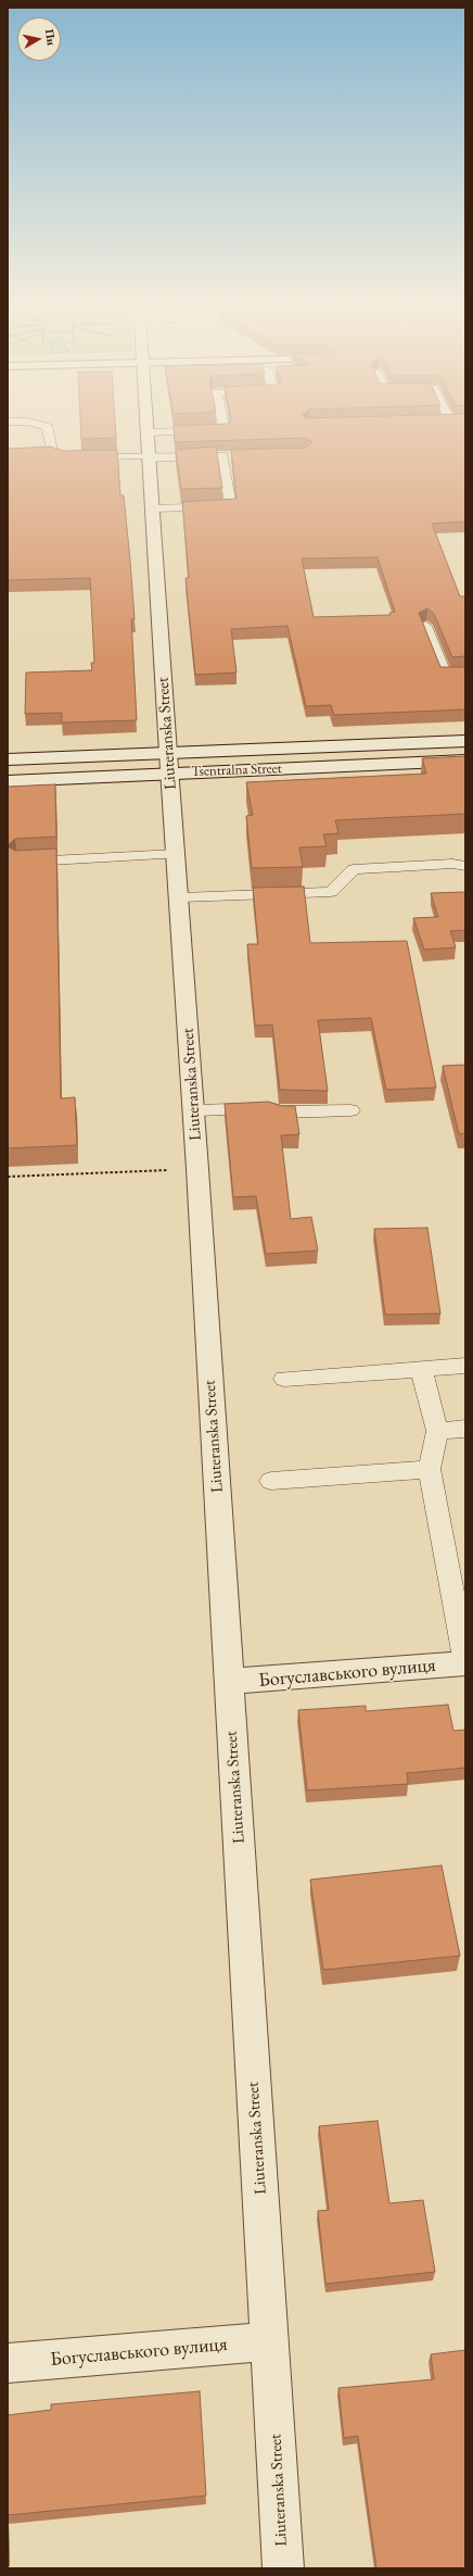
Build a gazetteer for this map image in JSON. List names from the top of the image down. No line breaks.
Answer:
{"streets":{"street":["Liuteranska Street","Tsentralna Street","Богуславського вулиця"]},"crossings":[["Liuteranska Street","Tsentralna Street"],["Liuteranska Street","Богуславського вулиця"]],"north":"right"}
